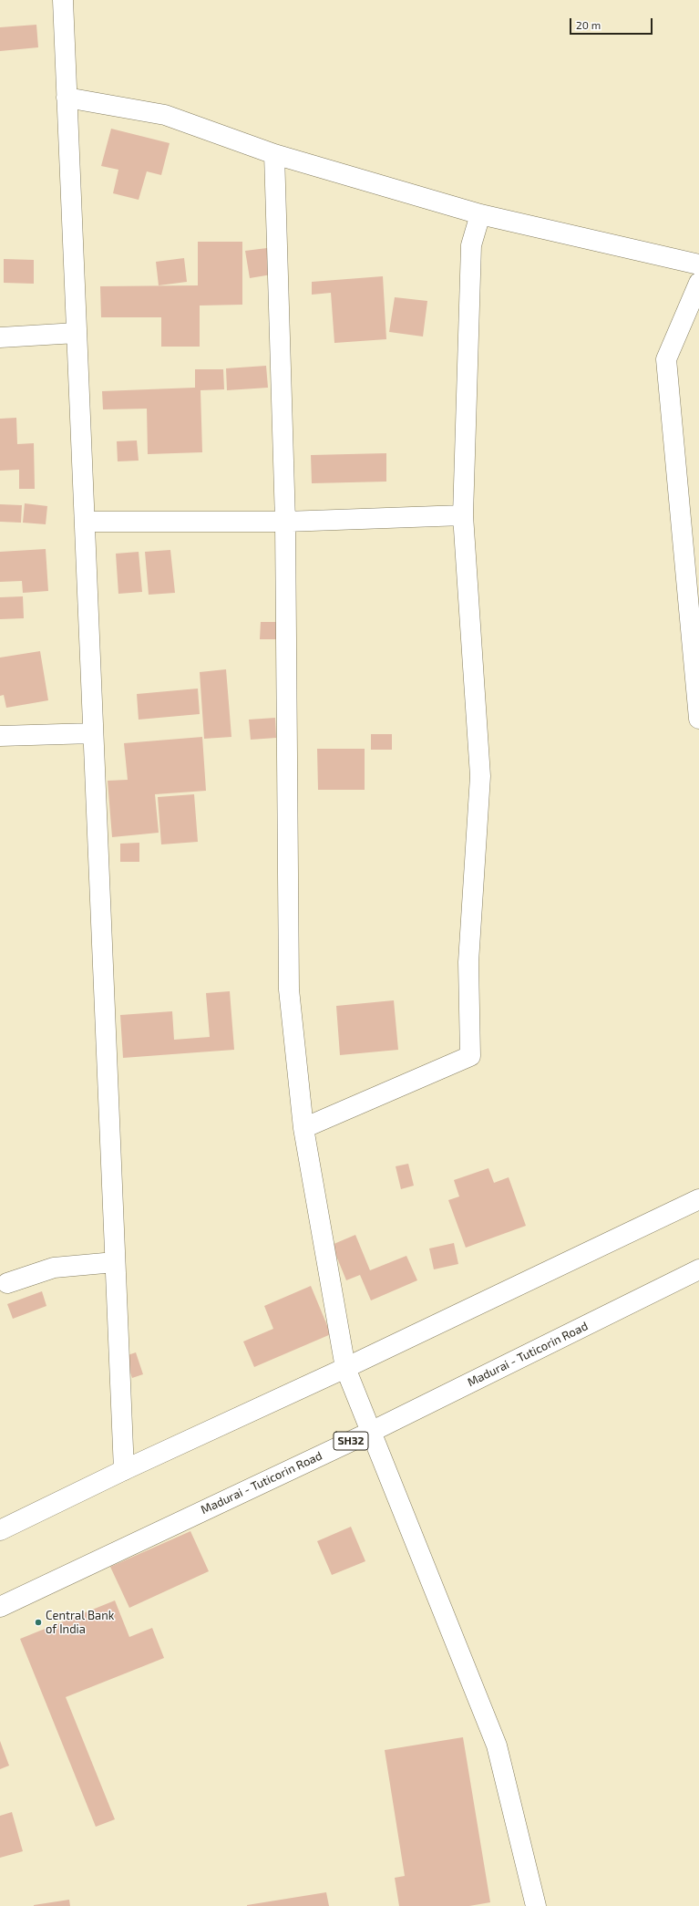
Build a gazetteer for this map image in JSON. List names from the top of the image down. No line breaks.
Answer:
{"streets":{"street":["Madurai - Tuticorin Road","SH32"]},"places":["Central Bank of India"],"scale_bar":"20 m"}
